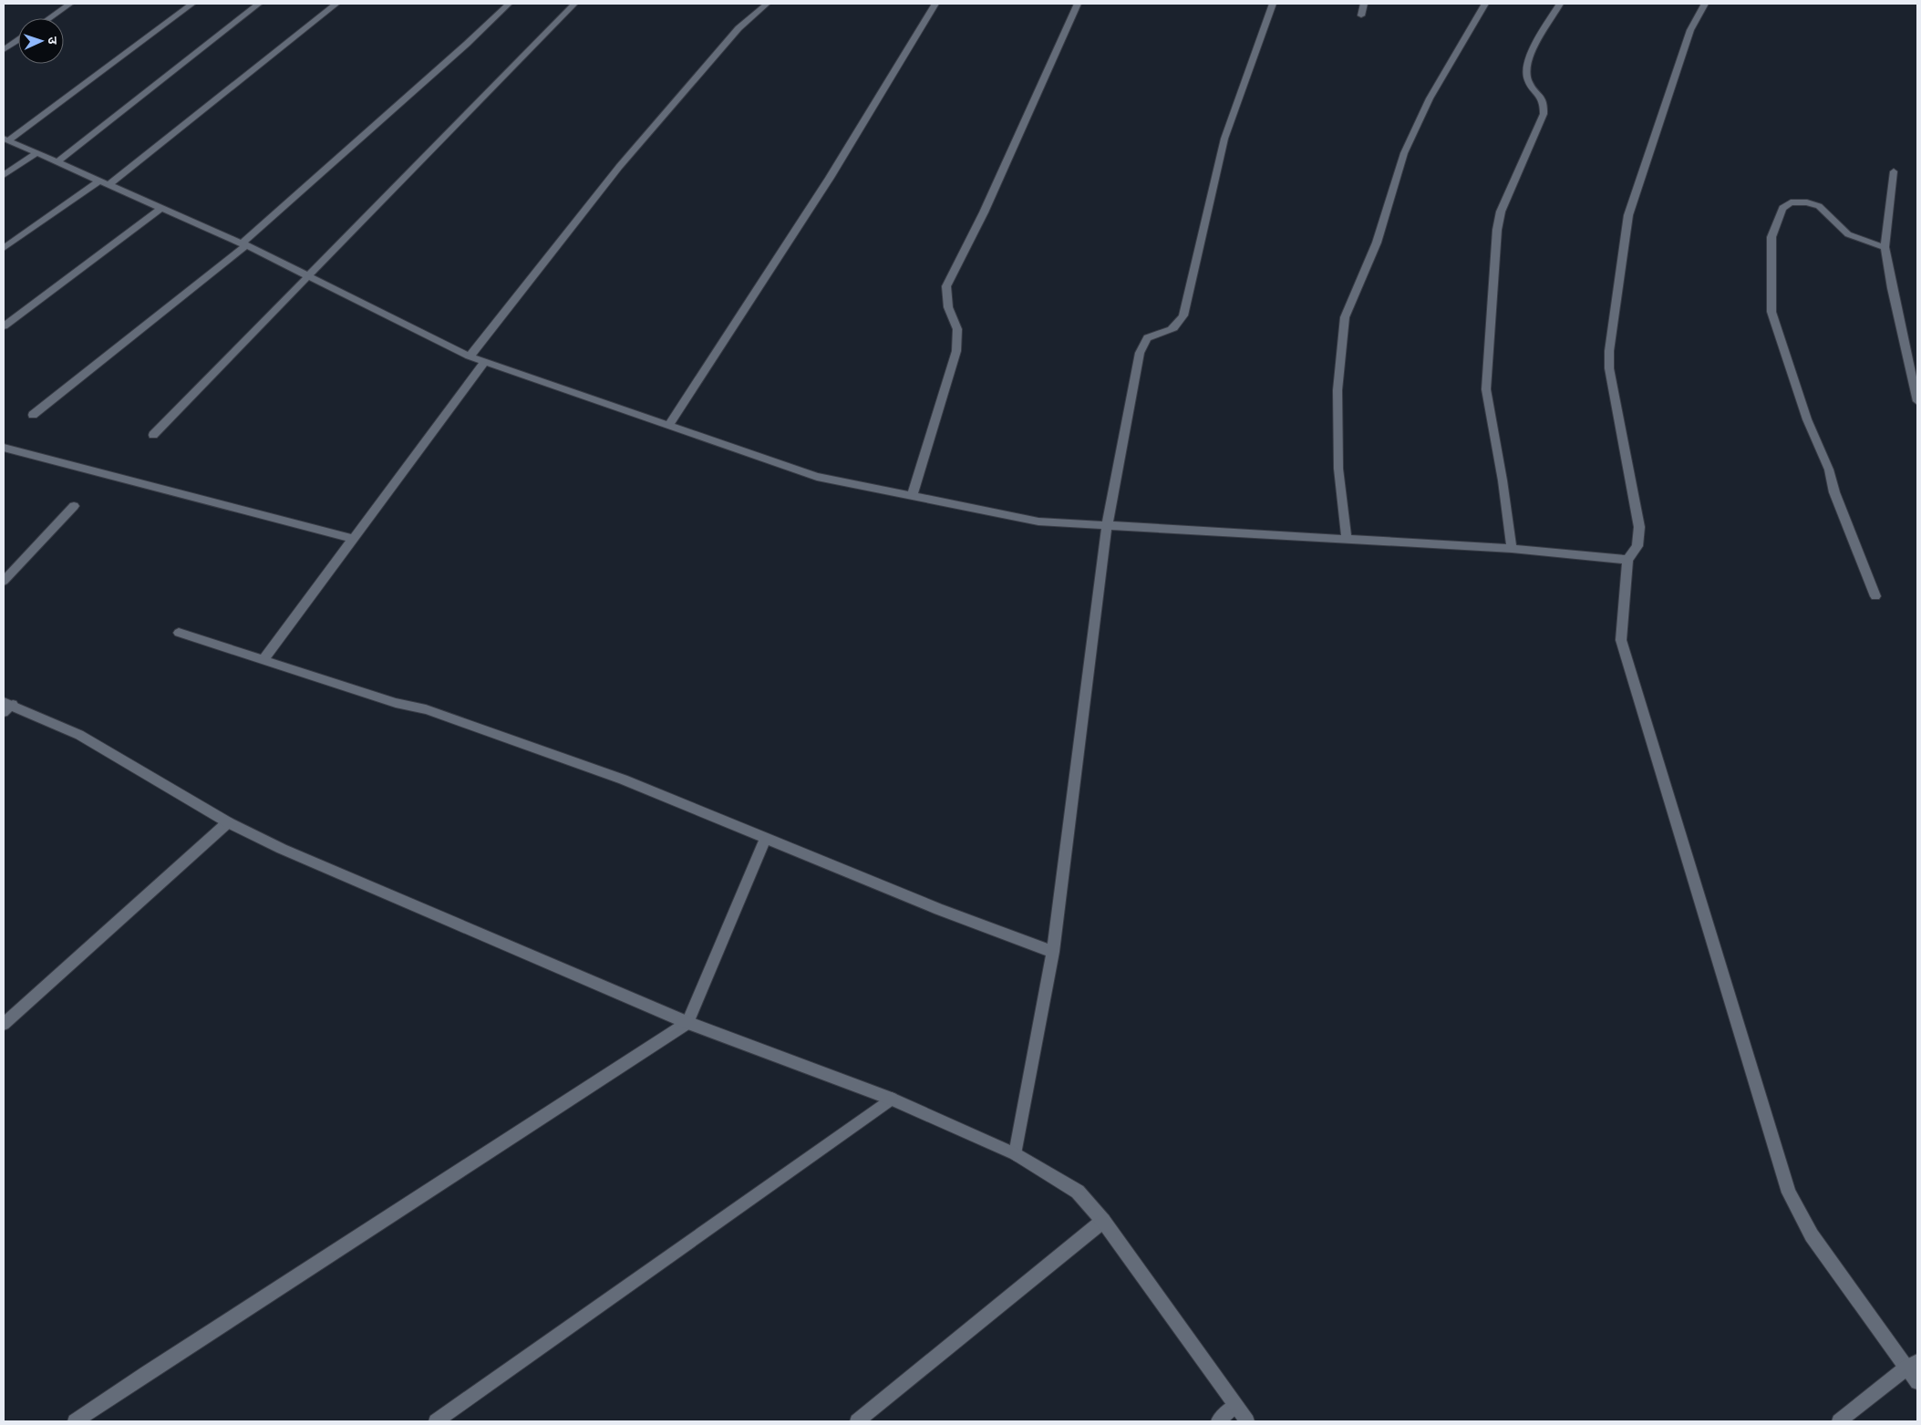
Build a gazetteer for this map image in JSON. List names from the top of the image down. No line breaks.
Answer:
{"north":"right"}
